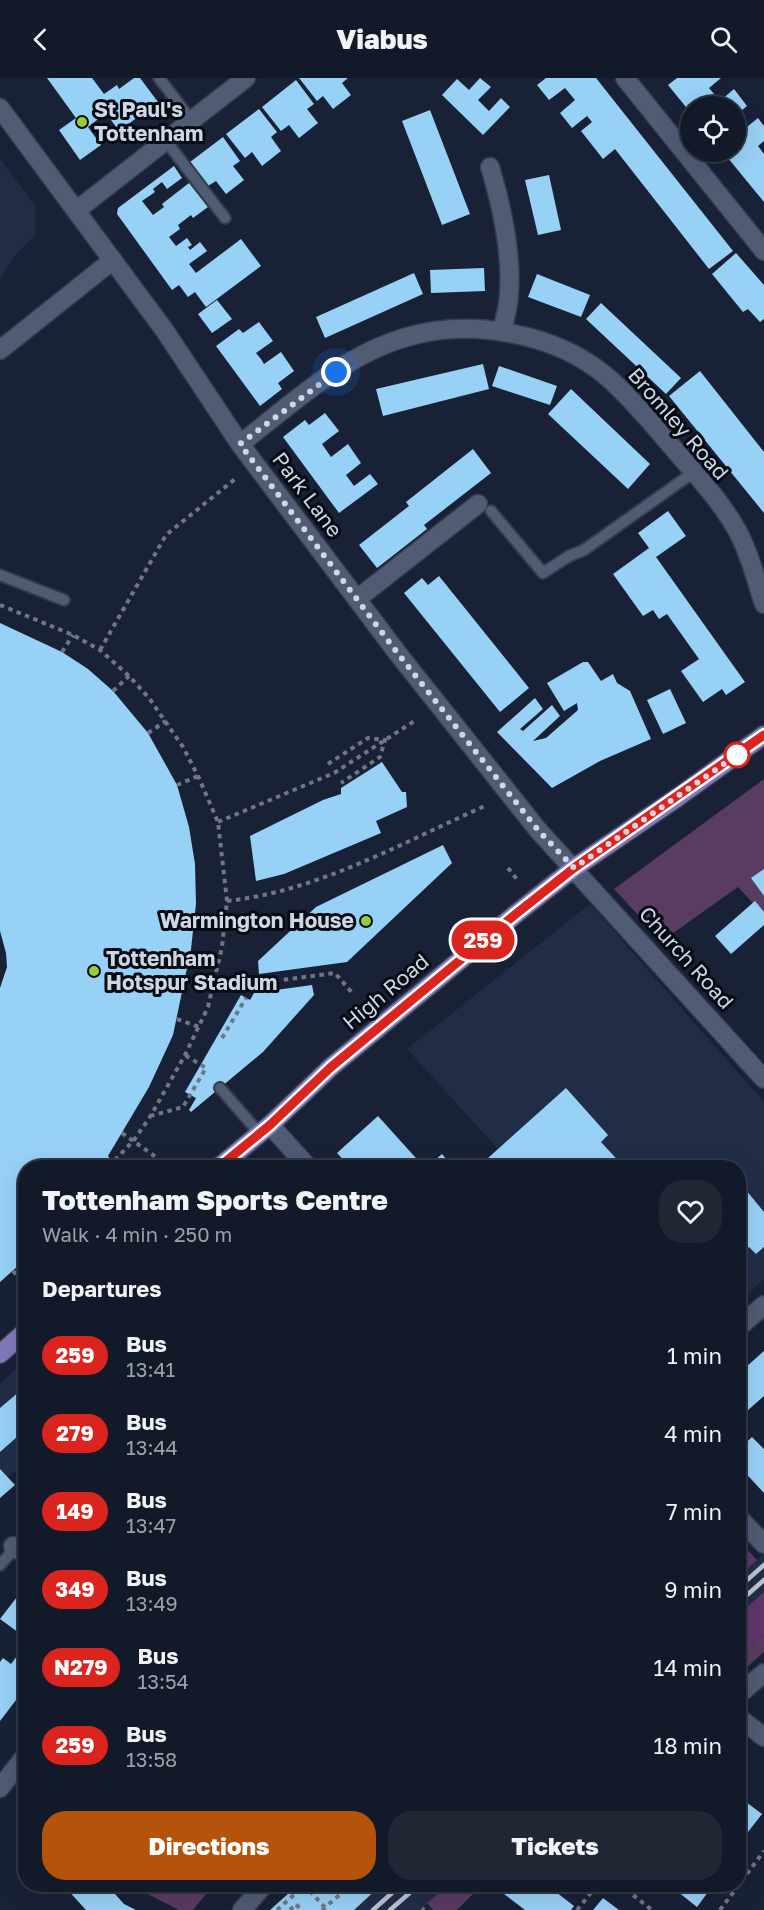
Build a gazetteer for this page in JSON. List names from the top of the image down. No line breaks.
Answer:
{"streets":{"main road":["High Road"],"street":["Bromley Road","Park Lane","Church Road"]},"crossings":[["Bromley Road","Park Lane"],["Park Lane","Church Road"],["Park Lane","High Road"],["Church Road","High Road"]],"places":["St Paul's Tottenham","Warmington House","Tottenham Hotspur Stadium"],"lines":["bus line 259"],"page":{"header":"Viabus","on_map":"259","heading":[["Tottenham Sports Centre","Walk · 4 min · 250 m"],"Departures"],"list":[{"mark":"259","name":"Bus","note":"13:41","value":"1 min"},{"mark":"279","name":"Bus","note":"13:44","value":"4 min"},{"mark":"149","name":"Bus","note":"13:47","value":"7 min"},{"mark":"349","name":"Bus","note":"13:49","value":"9 min"},{"mark":"N279","name":"Bus","note":"13:54","value":"14 min"},{"mark":"259","name":"Bus","note":"13:58","value":"18 min"}],"buttons":["Directions","Tickets"]}}
